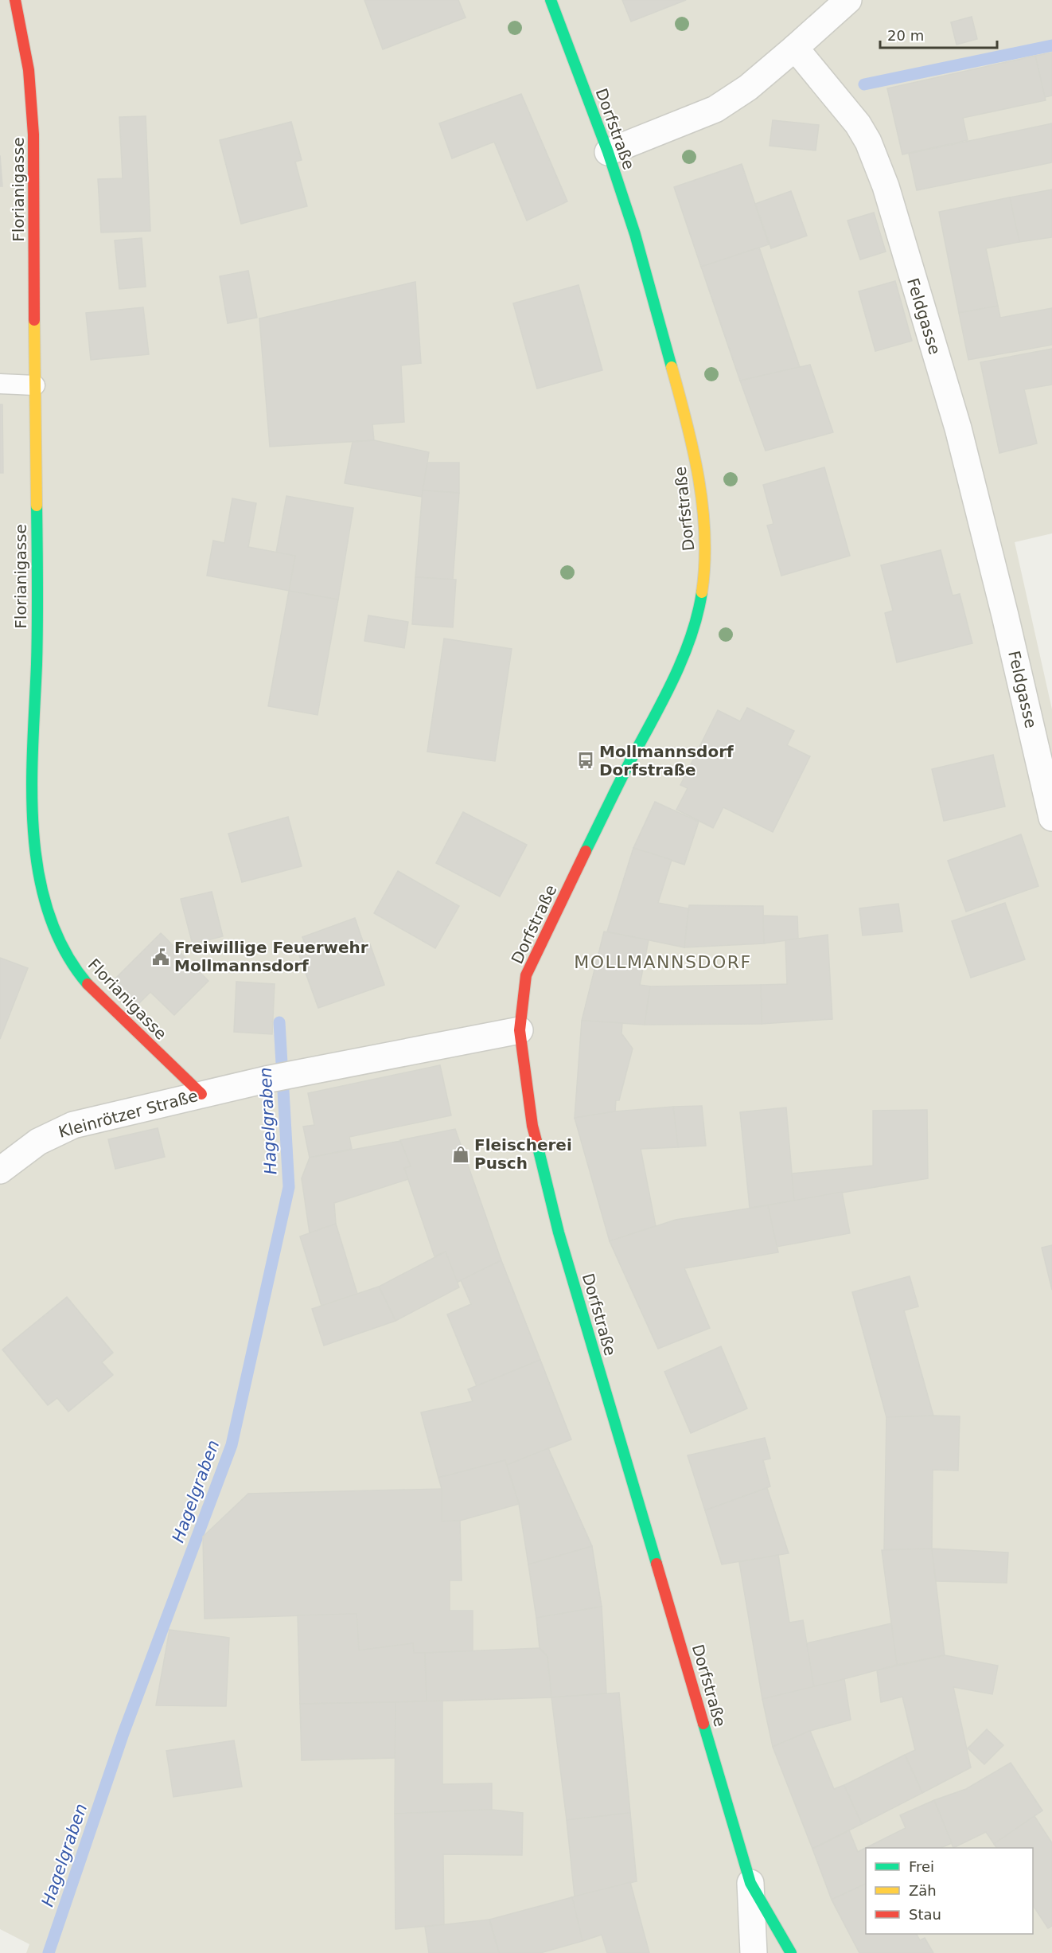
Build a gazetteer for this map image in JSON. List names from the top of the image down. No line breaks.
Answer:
{"streets":{"street":["Dorfstraße","Florianigasse","Feldgasse","Kleinrötzer Straße"]},"crossings":[["Dorfstraße","Kleinrötzer Straße"],["Florianigasse","Kleinrötzer Straße"]],"districts":["MOLLMANNSDORF"],"water":["Hagelgraben"],"places":{"bus stop":["Mollmannsdorf Dorfstraße"],"public building":["Freiwillige Feuerwehr Mollmannsdorf"],"shop":["Fleischerei Pusch"]},"legend":["Frei","Zäh","Stau"],"scale_bar":"20 m"}
